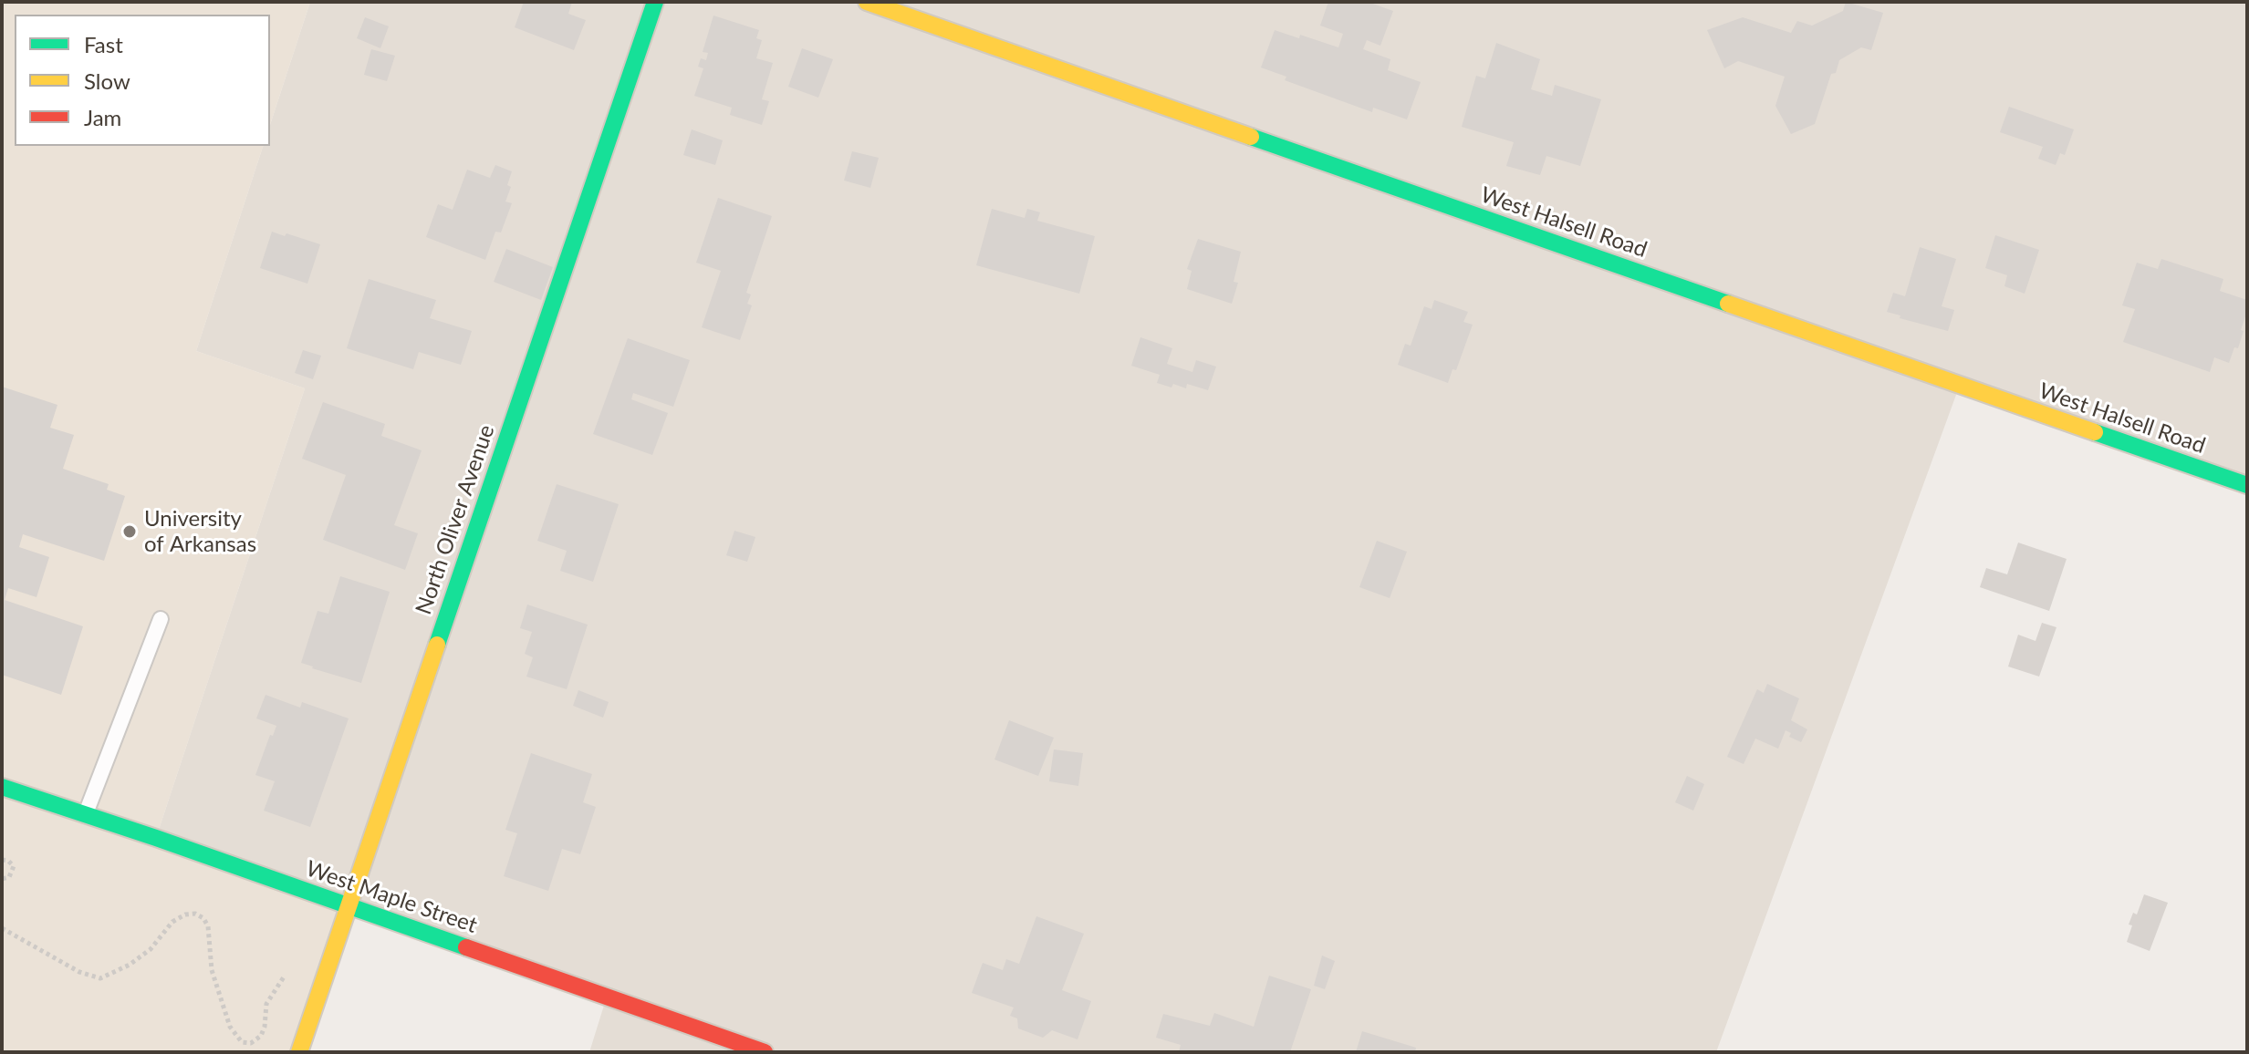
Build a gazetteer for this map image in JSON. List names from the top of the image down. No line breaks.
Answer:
{"streets":{"street":["West Halsell Road","North Oliver Avenue","West Maple Street"]},"crossings":[["North Oliver Avenue","West Maple Street"]],"places":["University of Arkansas"],"legend":["Fast","Slow","Jam"]}
